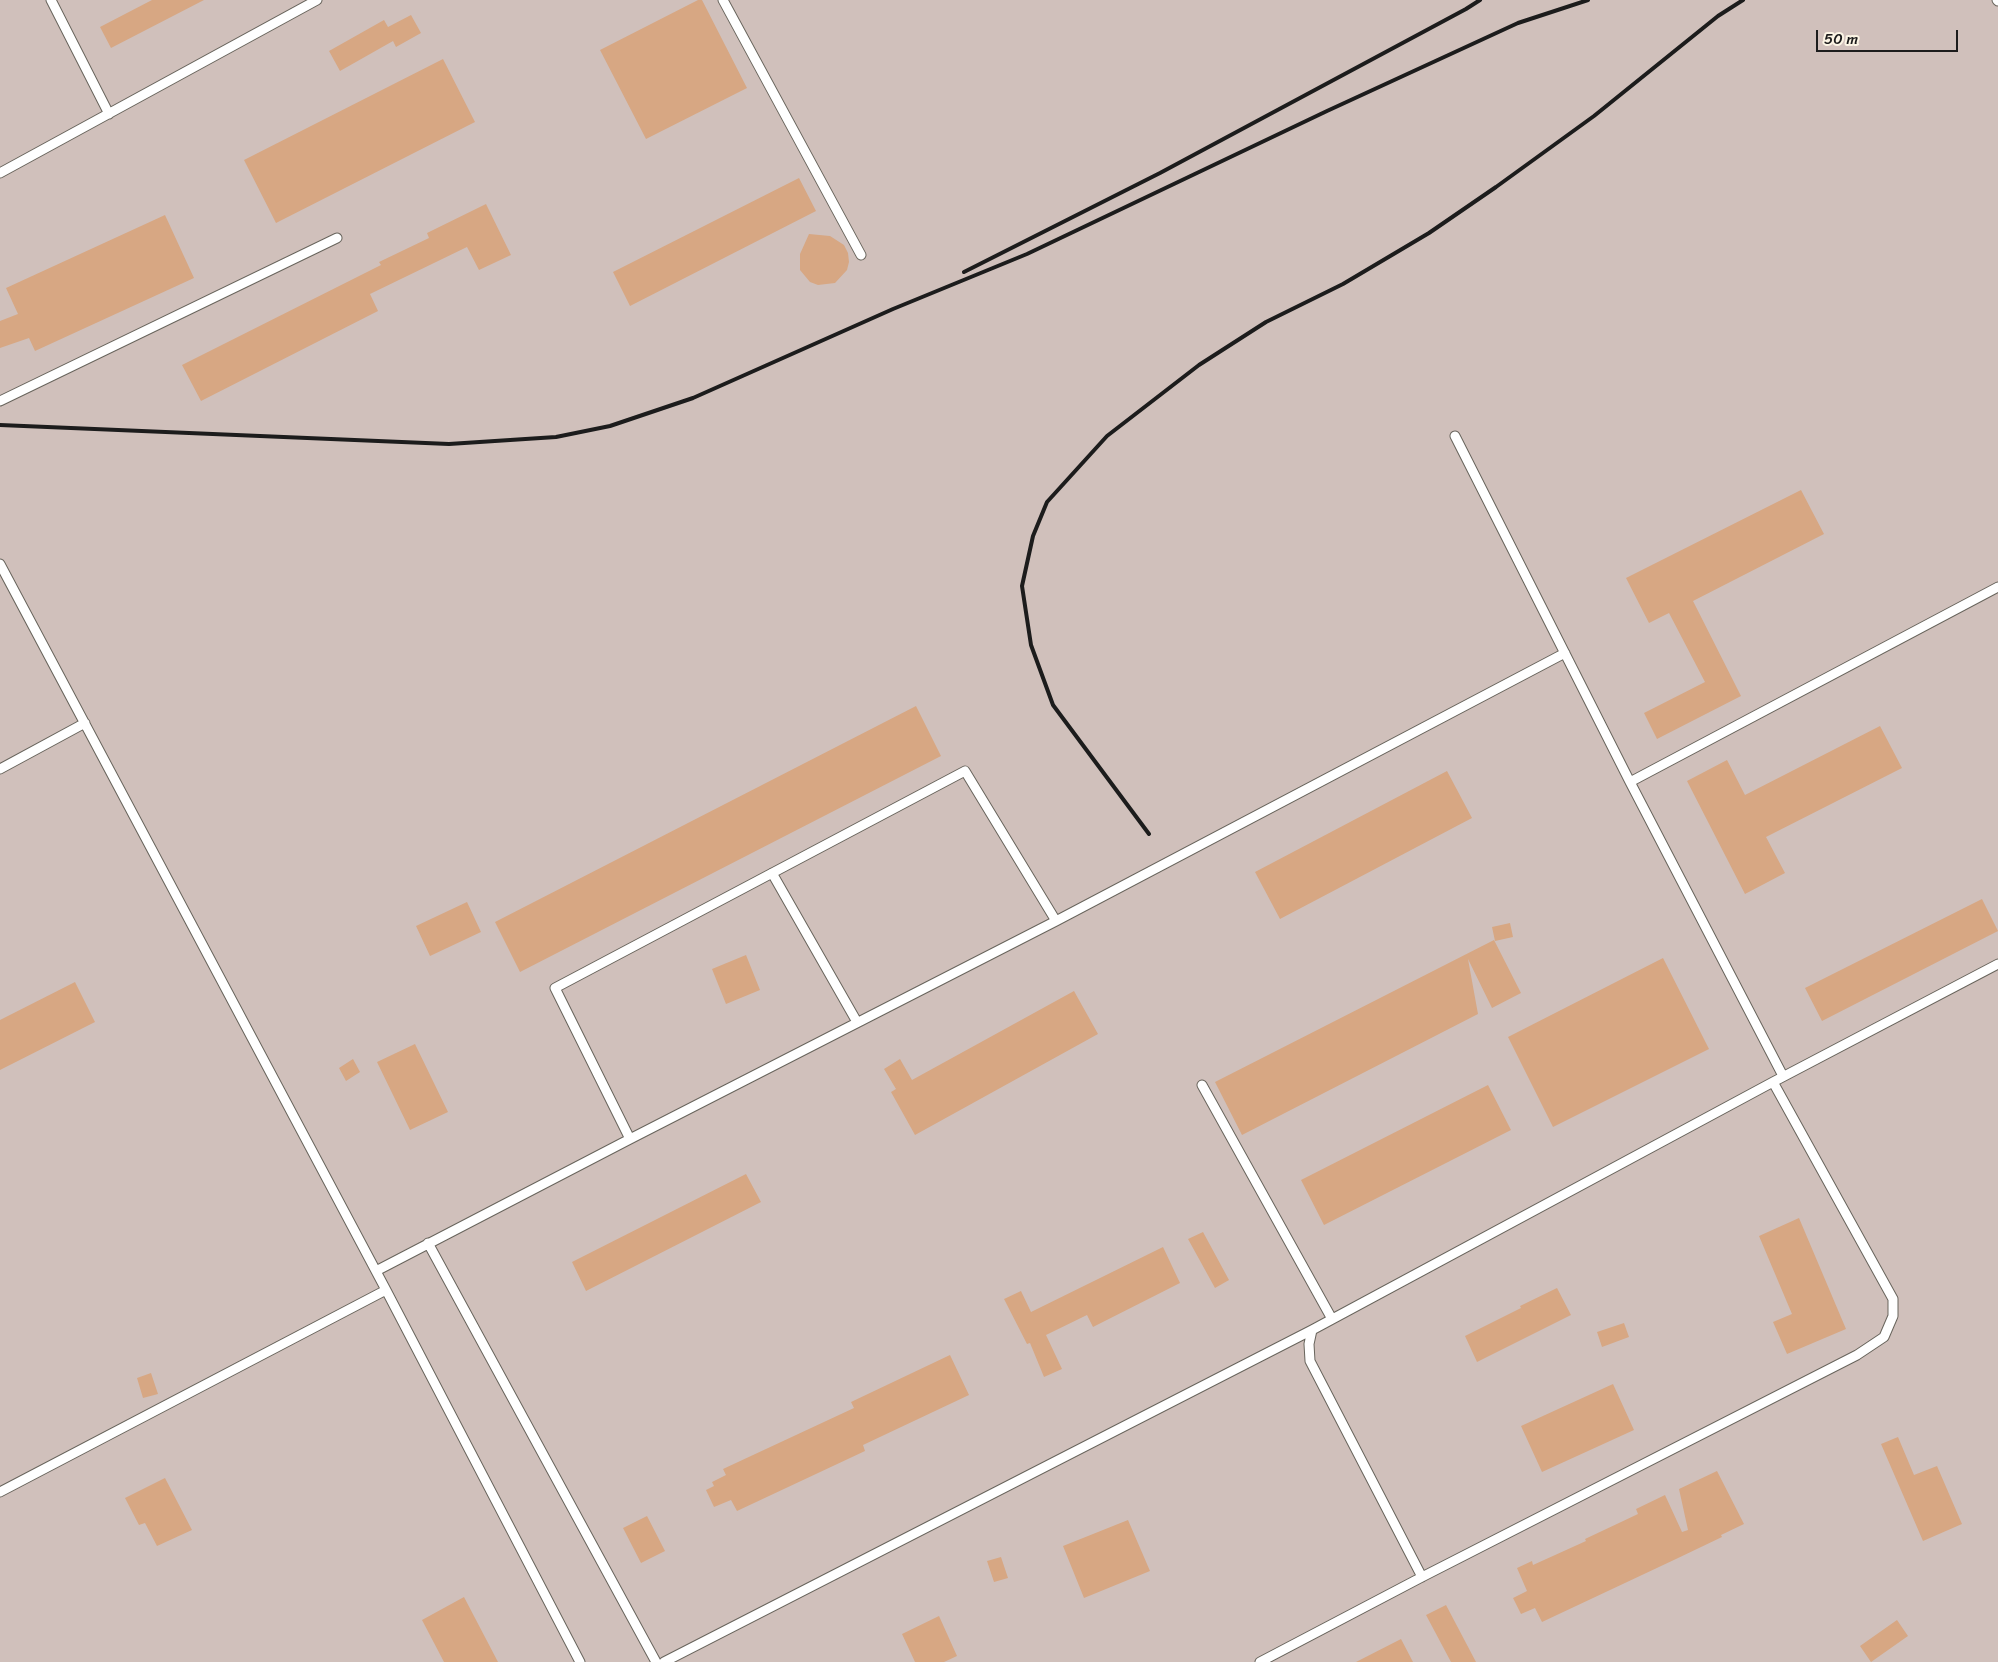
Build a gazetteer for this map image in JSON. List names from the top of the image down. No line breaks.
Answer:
{"scale_bar":"50 m"}
